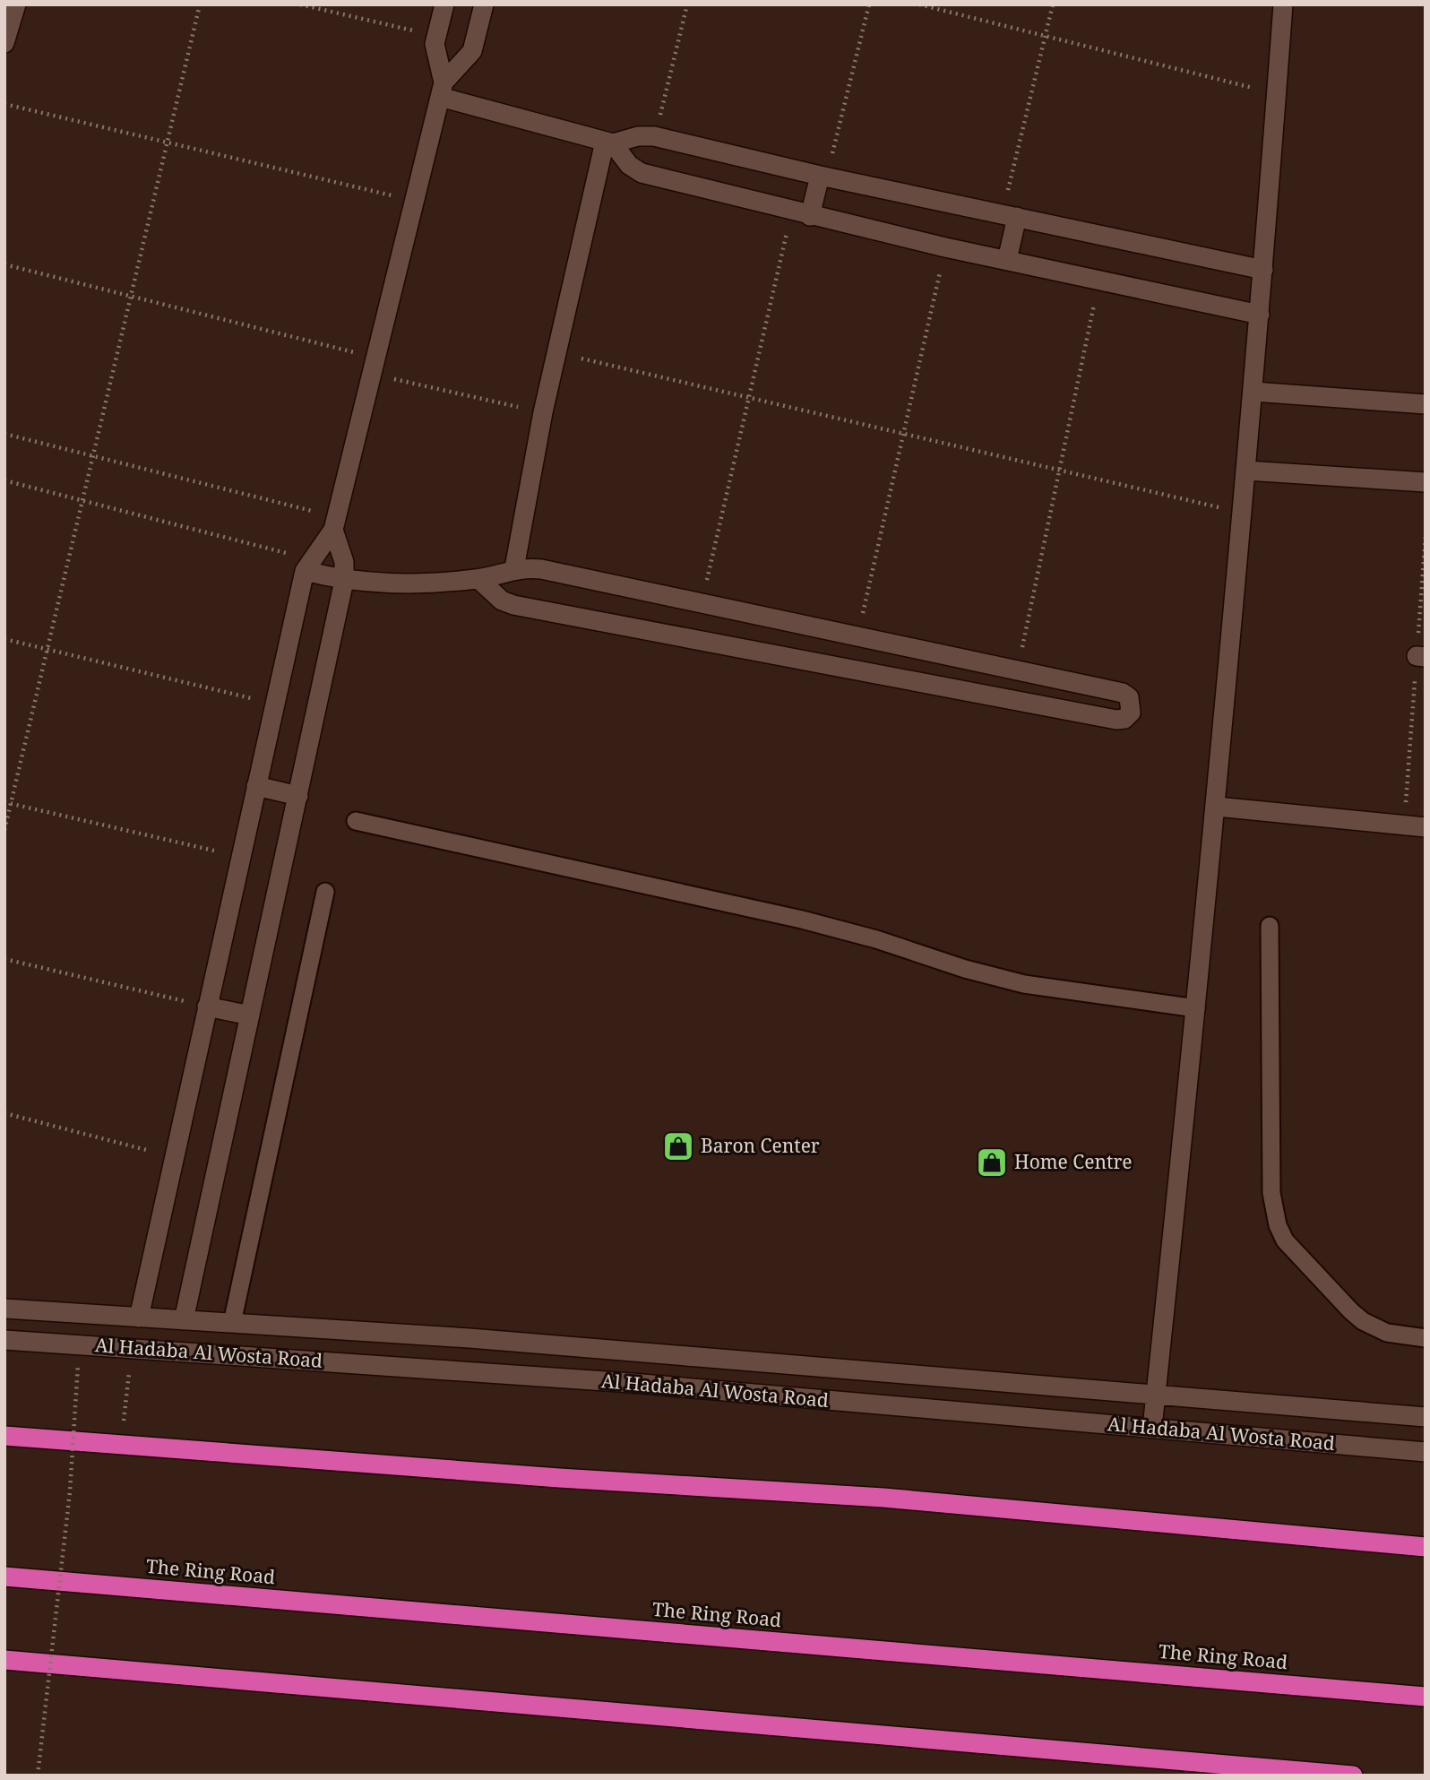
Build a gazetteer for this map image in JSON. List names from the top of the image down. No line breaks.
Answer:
{"streets":{"highway":["The Ring Road"],"street":["Al Hadaba Al Wosta Road"]},"places":{"shop":["Baron Center","Home Centre"]}}
